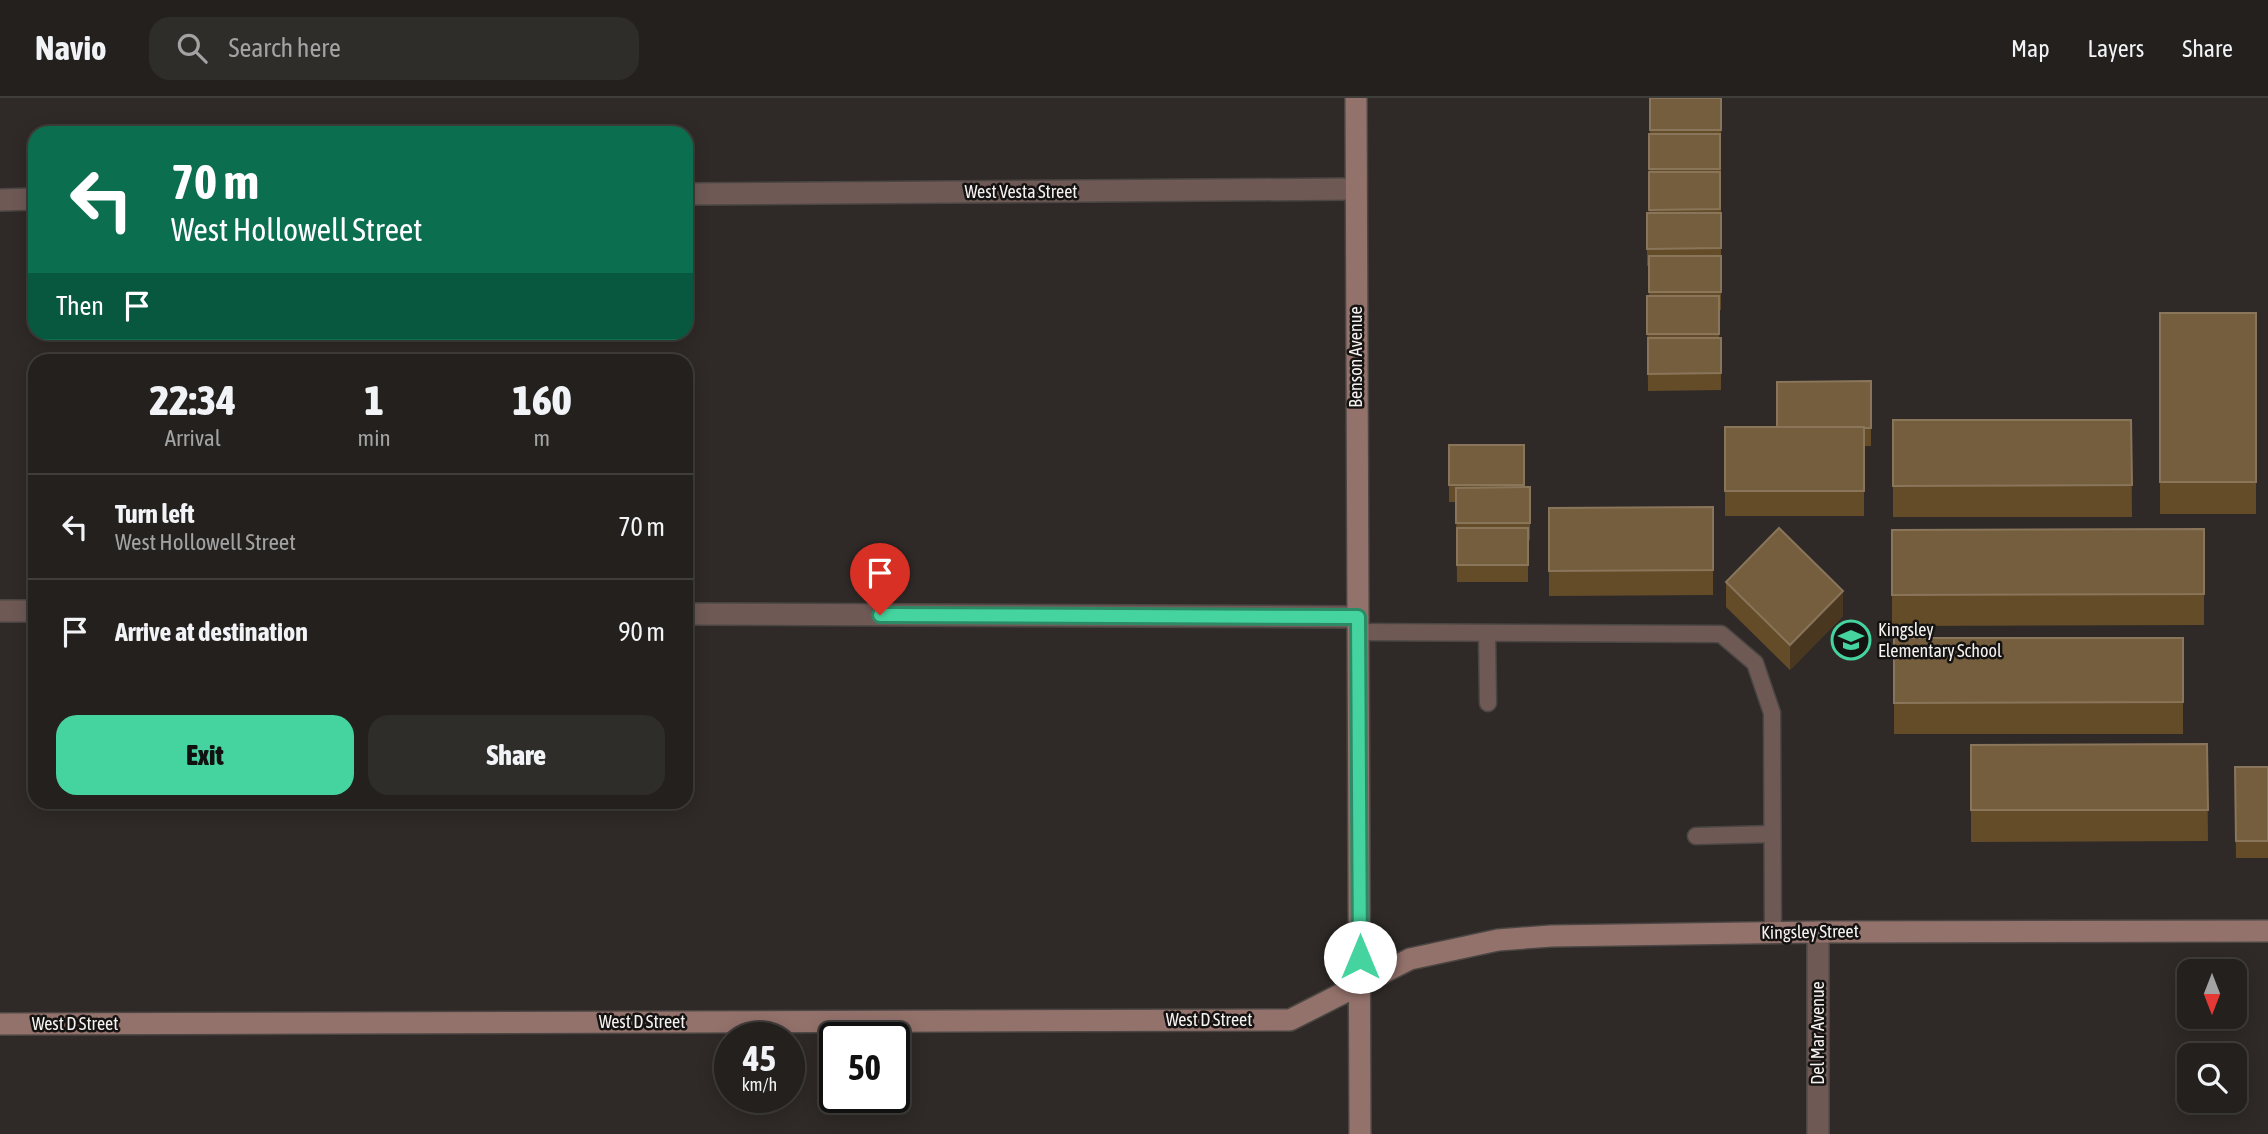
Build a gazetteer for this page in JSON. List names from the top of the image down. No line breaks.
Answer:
{"streets":{"main road":["Benson Avenue","Kingsley Street","West D Street"],"street":["West Vesta Street","Del Mar Avenue"]},"crossings":[["West Vesta Street","Benson Avenue"],["Benson Avenue","Kingsley Street"],["Benson Avenue","West D Street"],["Kingsley Street","West D Street"],["Kingsley Street","Del Mar Avenue"]],"places":{"school or university":["Kingsley Elementary School"]},"north":"bottom","page":{"header":"Navio","search":"Search here","nav":["Map","Layers","Share"],"turn":["70 m","West Hollowell Street"],"then":"Then","eta":["22:34","Arrival","1","min","160","m"],"list":[{"name":"Turn left","note":"West Hollowell Street","value":"70 m"},{"name":"Arrive at destination","value":"90 m"}],"buttons":["Exit","Share"],"speed":"45 km/h","limit":"50"}}
